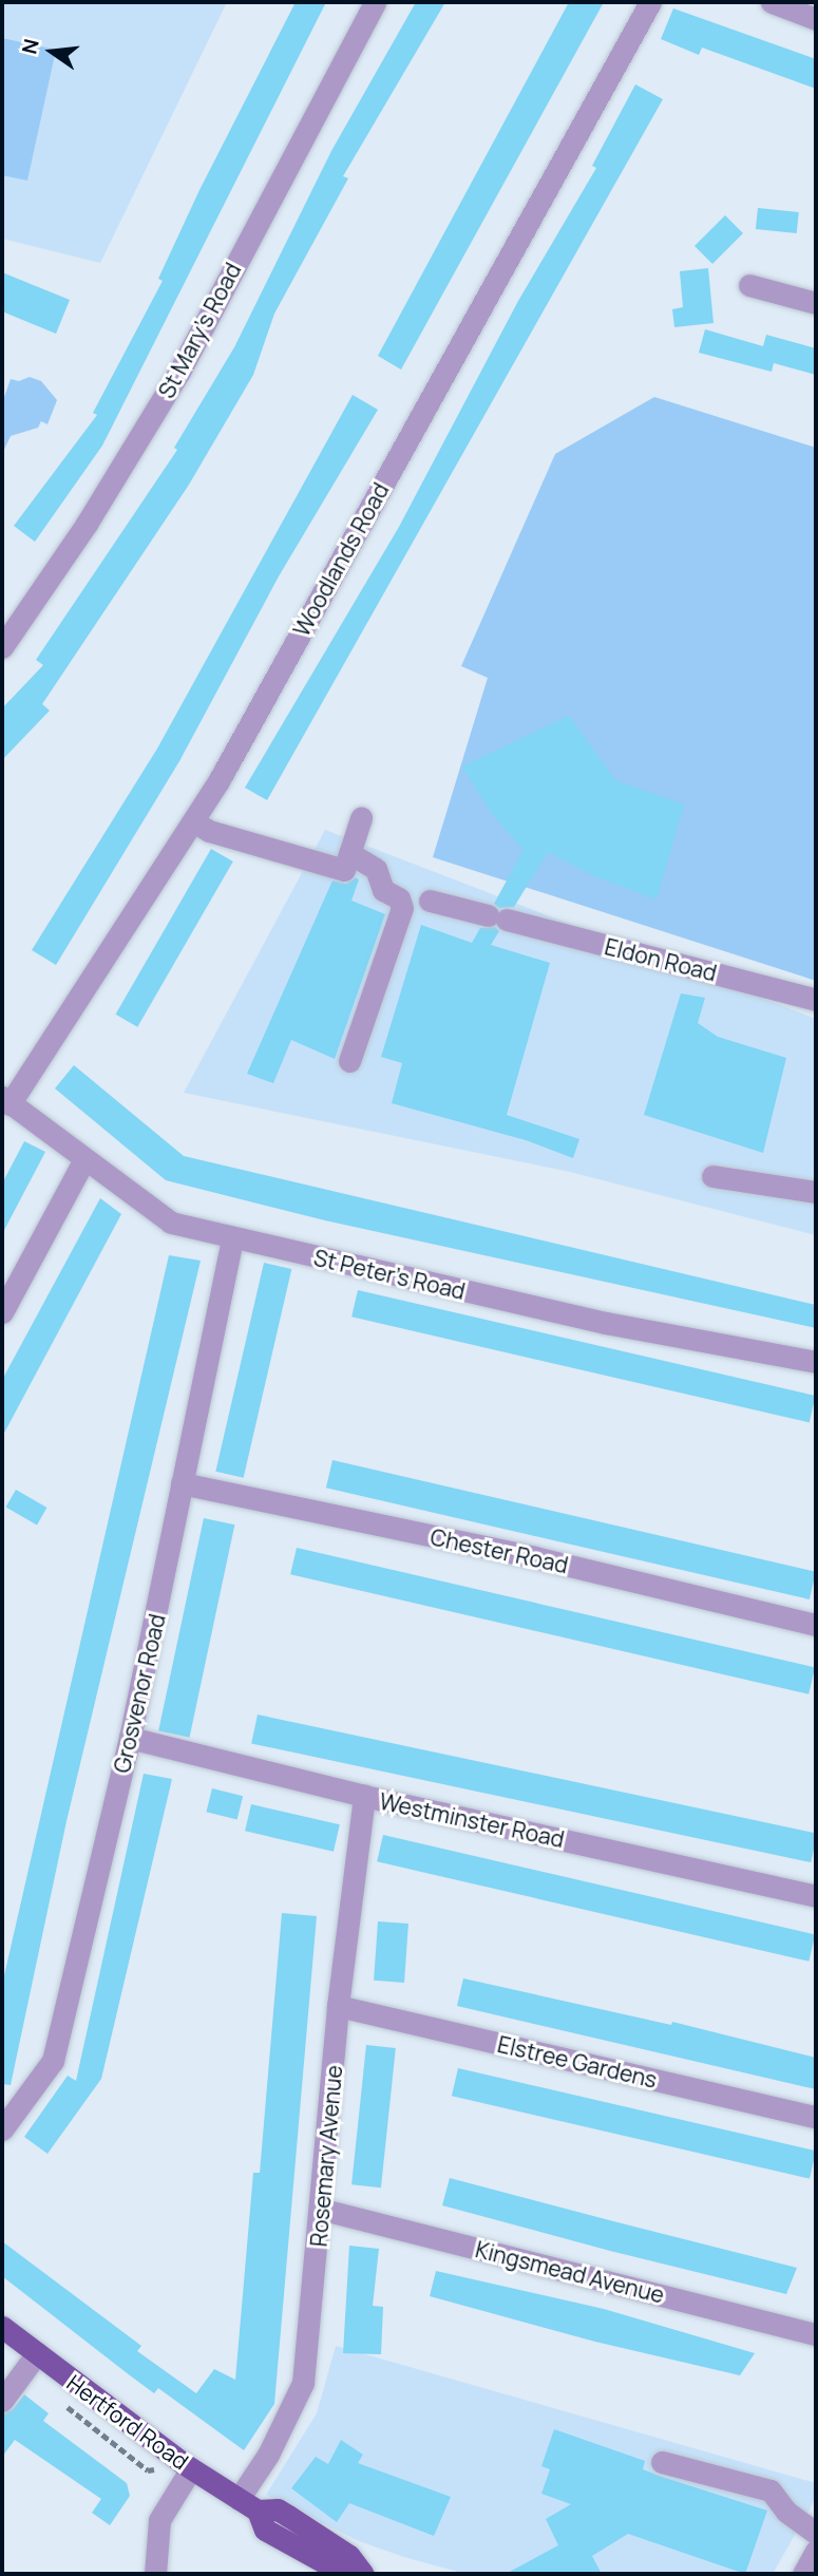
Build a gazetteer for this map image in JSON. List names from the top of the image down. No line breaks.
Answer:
{"streets":{"main road":["Hertford Road"],"street":["St Mary's Road","Woodlands Road","Eldon Road","St Peter's Road","Chester Road","Grosvenor Road","Westminster Road","Elstree Gardens","Rosemary Avenue","Kingsmead Avenue"]},"crossings":[["Woodlands Road","St Peter's Road"],["St Peter's Road","Grosvenor Road"],["Chester Road","Grosvenor Road"],["Grosvenor Road","Westminster Road"],["Westminster Road","Rosemary Avenue"],["Elstree Gardens","Rosemary Avenue"],["Rosemary Avenue","Kingsmead Avenue"],["Rosemary Avenue","Hertford Road"]],"north":"left"}
